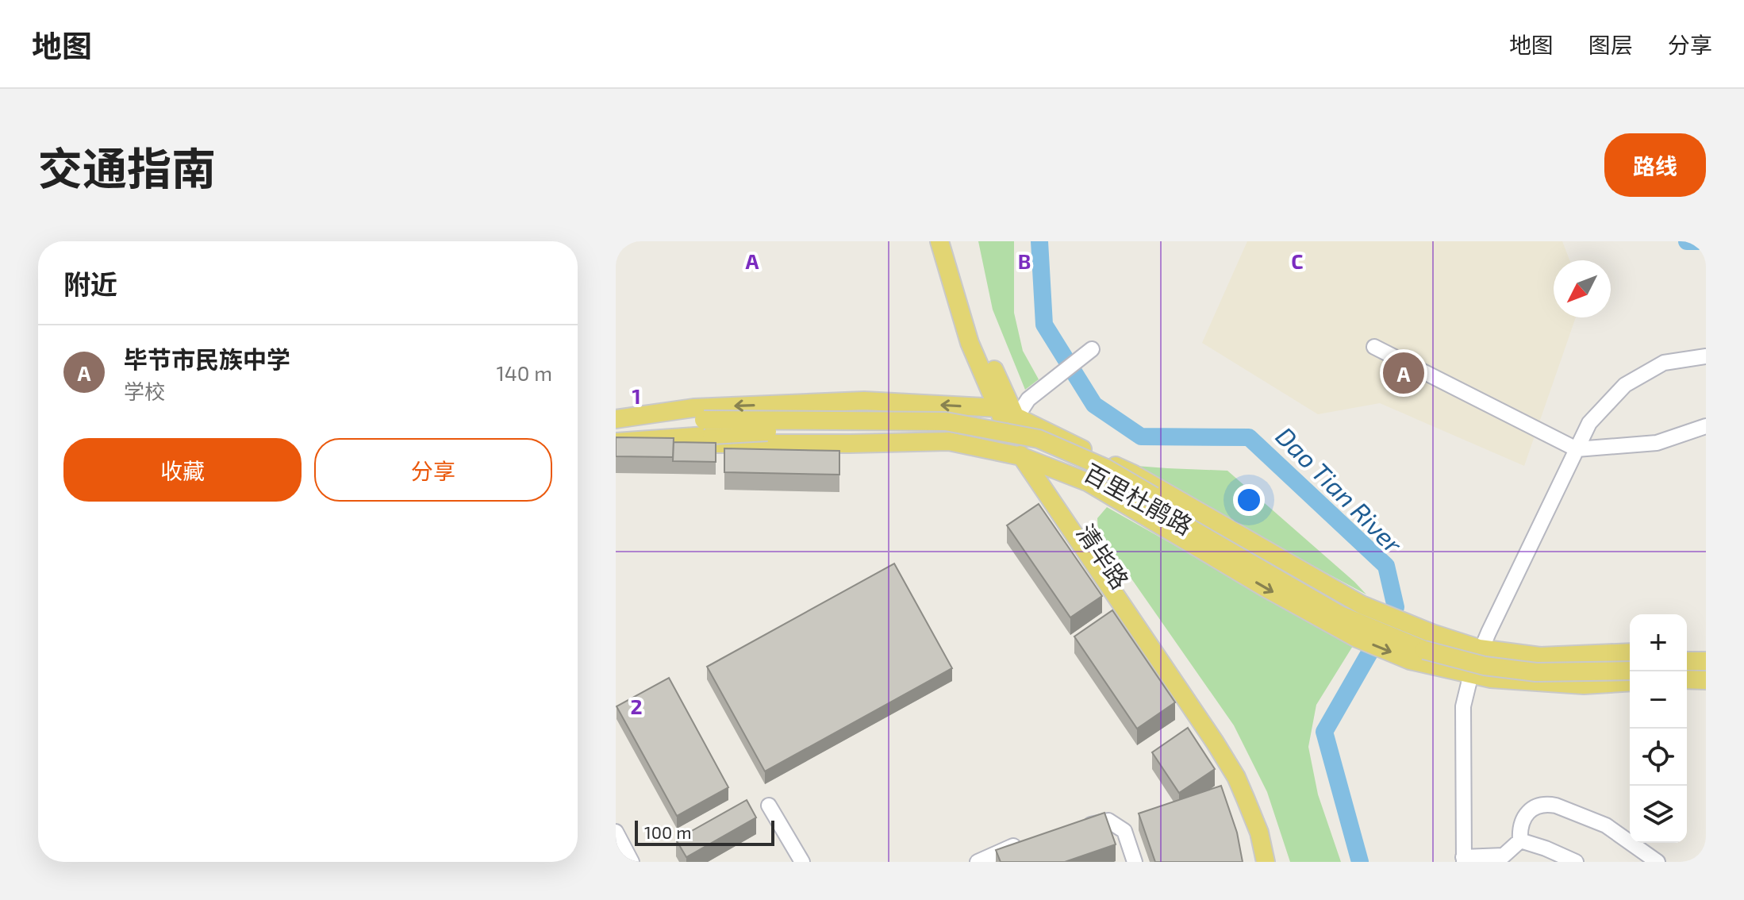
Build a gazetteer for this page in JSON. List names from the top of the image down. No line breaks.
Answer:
{"streets":{"main road":["百里杜鹃路","清毕路"]},"water":["Dao Tian River"],"scale_bar":"100 m","north":"bottom left","page":{"header":"地图","nav":["地图","图层","分享"],"title":"交通指南","buttons":["路线",["收藏","分享"]],"heading":"附近","list":[{"mark":"A","name":"毕节市民族中学","note":"学校","value":"140 m"}],"pins":"A","map_buttons":["+","−"],"scale":"100 m"},"grid":{"columns":["A","B","C"],"rows":["1","2"]}}
